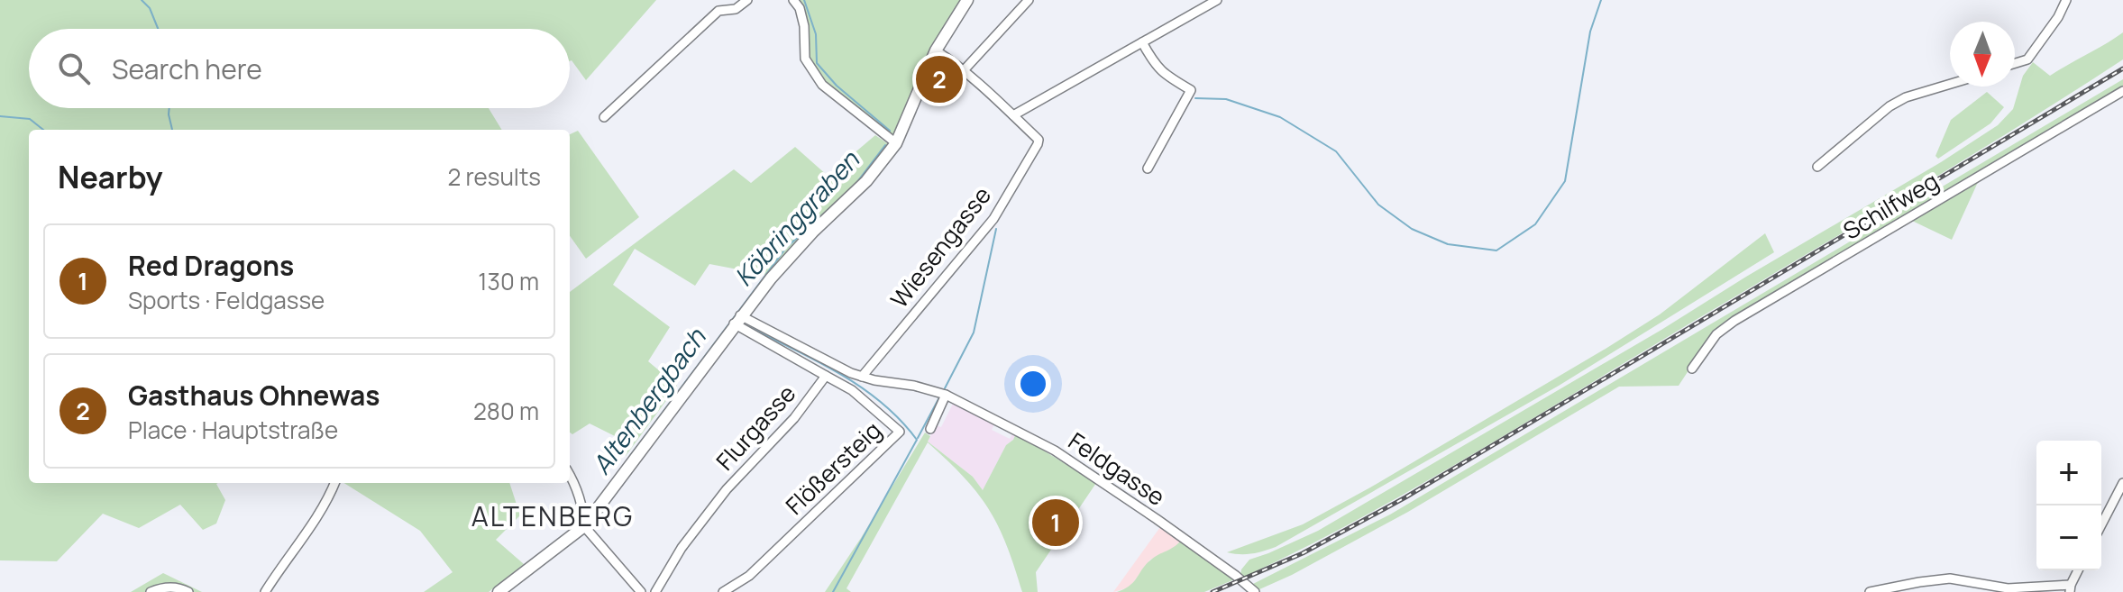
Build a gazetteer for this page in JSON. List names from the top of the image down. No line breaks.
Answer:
{"streets":{"street":["Schilfweg","Wiesengasse","Flurgasse","Flößersteig","Feldgasse"]},"crossings":[["Wiesengasse","Feldgasse"],["Flurgasse","Flößersteig"],["Flurgasse","Feldgasse"]],"districts":["ALTENBERG"],"water":["Köbringgraben","Altenbergbach"],"north":"bottom","page":{"search":"Search here","pins":["2","1"],"heading":["Nearby","2 results"],"list":[{"mark":"1","name":"Red Dragons","note":"Sports · Feldgasse","value":"130 m"},{"mark":"2","name":"Gasthaus Ohnewas","note":"Place · Hauptstraße","value":"280 m"}],"map_buttons":["+","−"]}}
